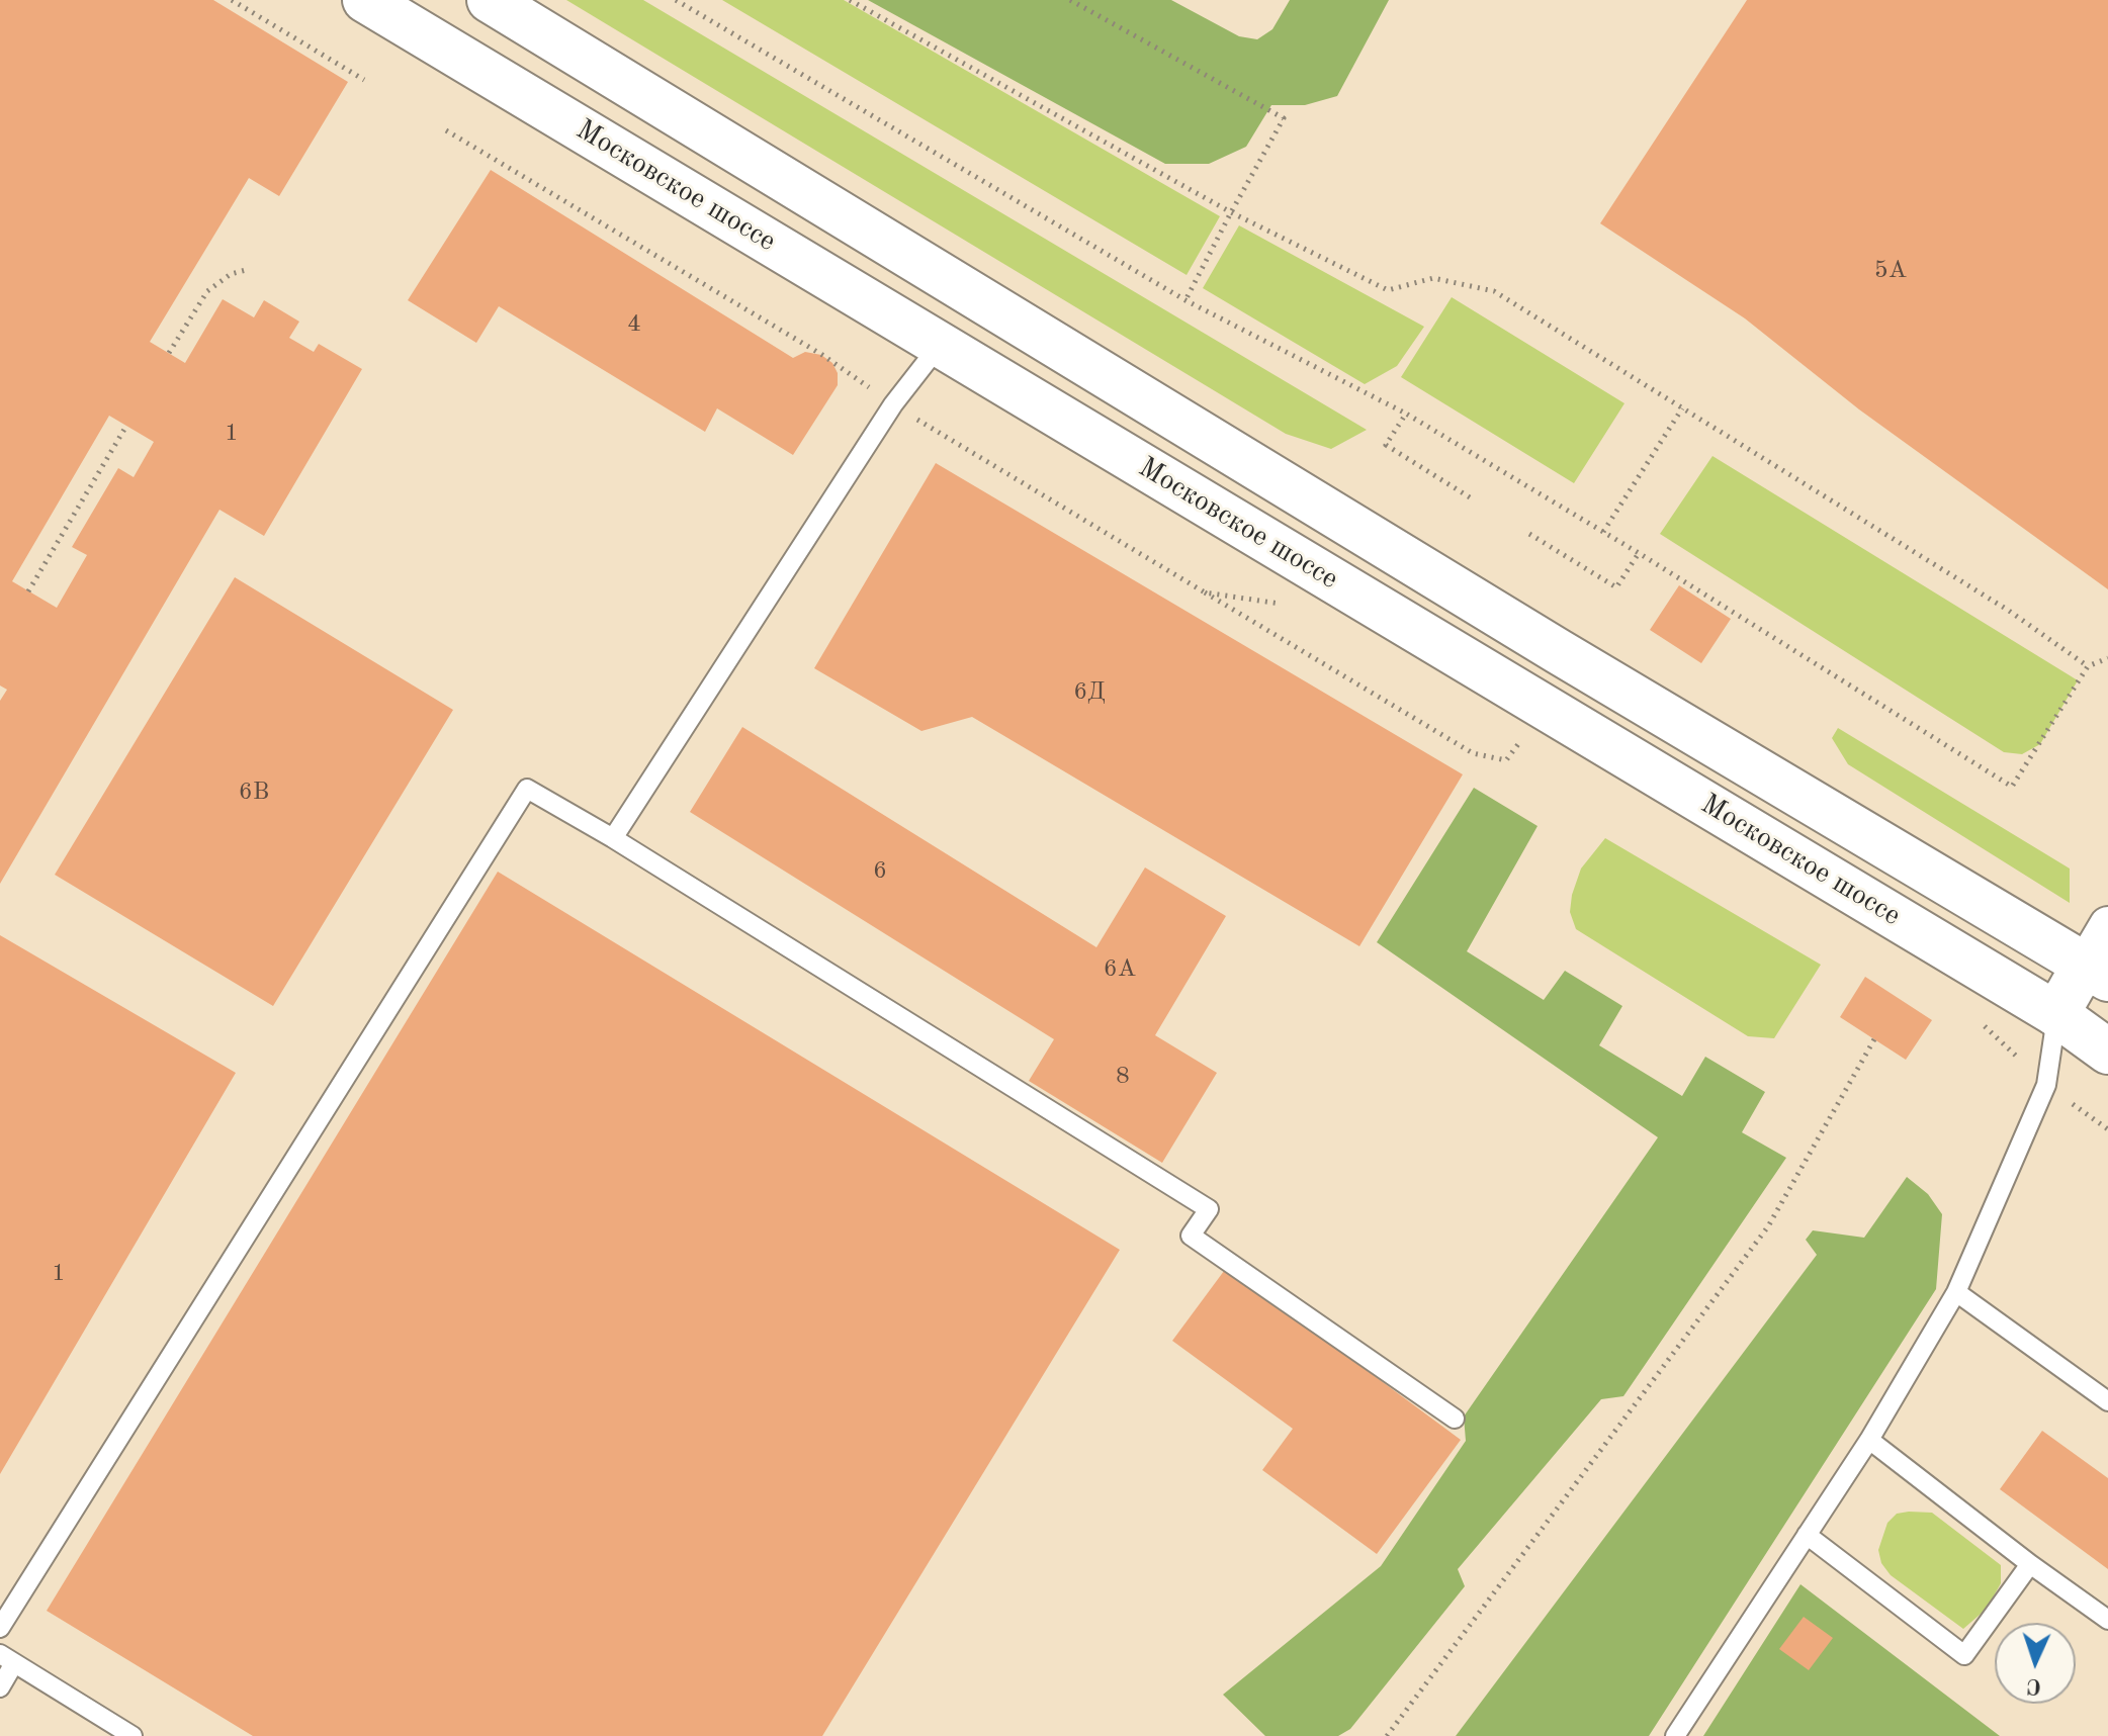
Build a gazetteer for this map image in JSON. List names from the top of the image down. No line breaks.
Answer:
{"streets":{"main road":["Московское шоссе"]},"house_numbers":["5А","4","1","6Д","6В","6","6А","8","1"],"north":"bottom"}
